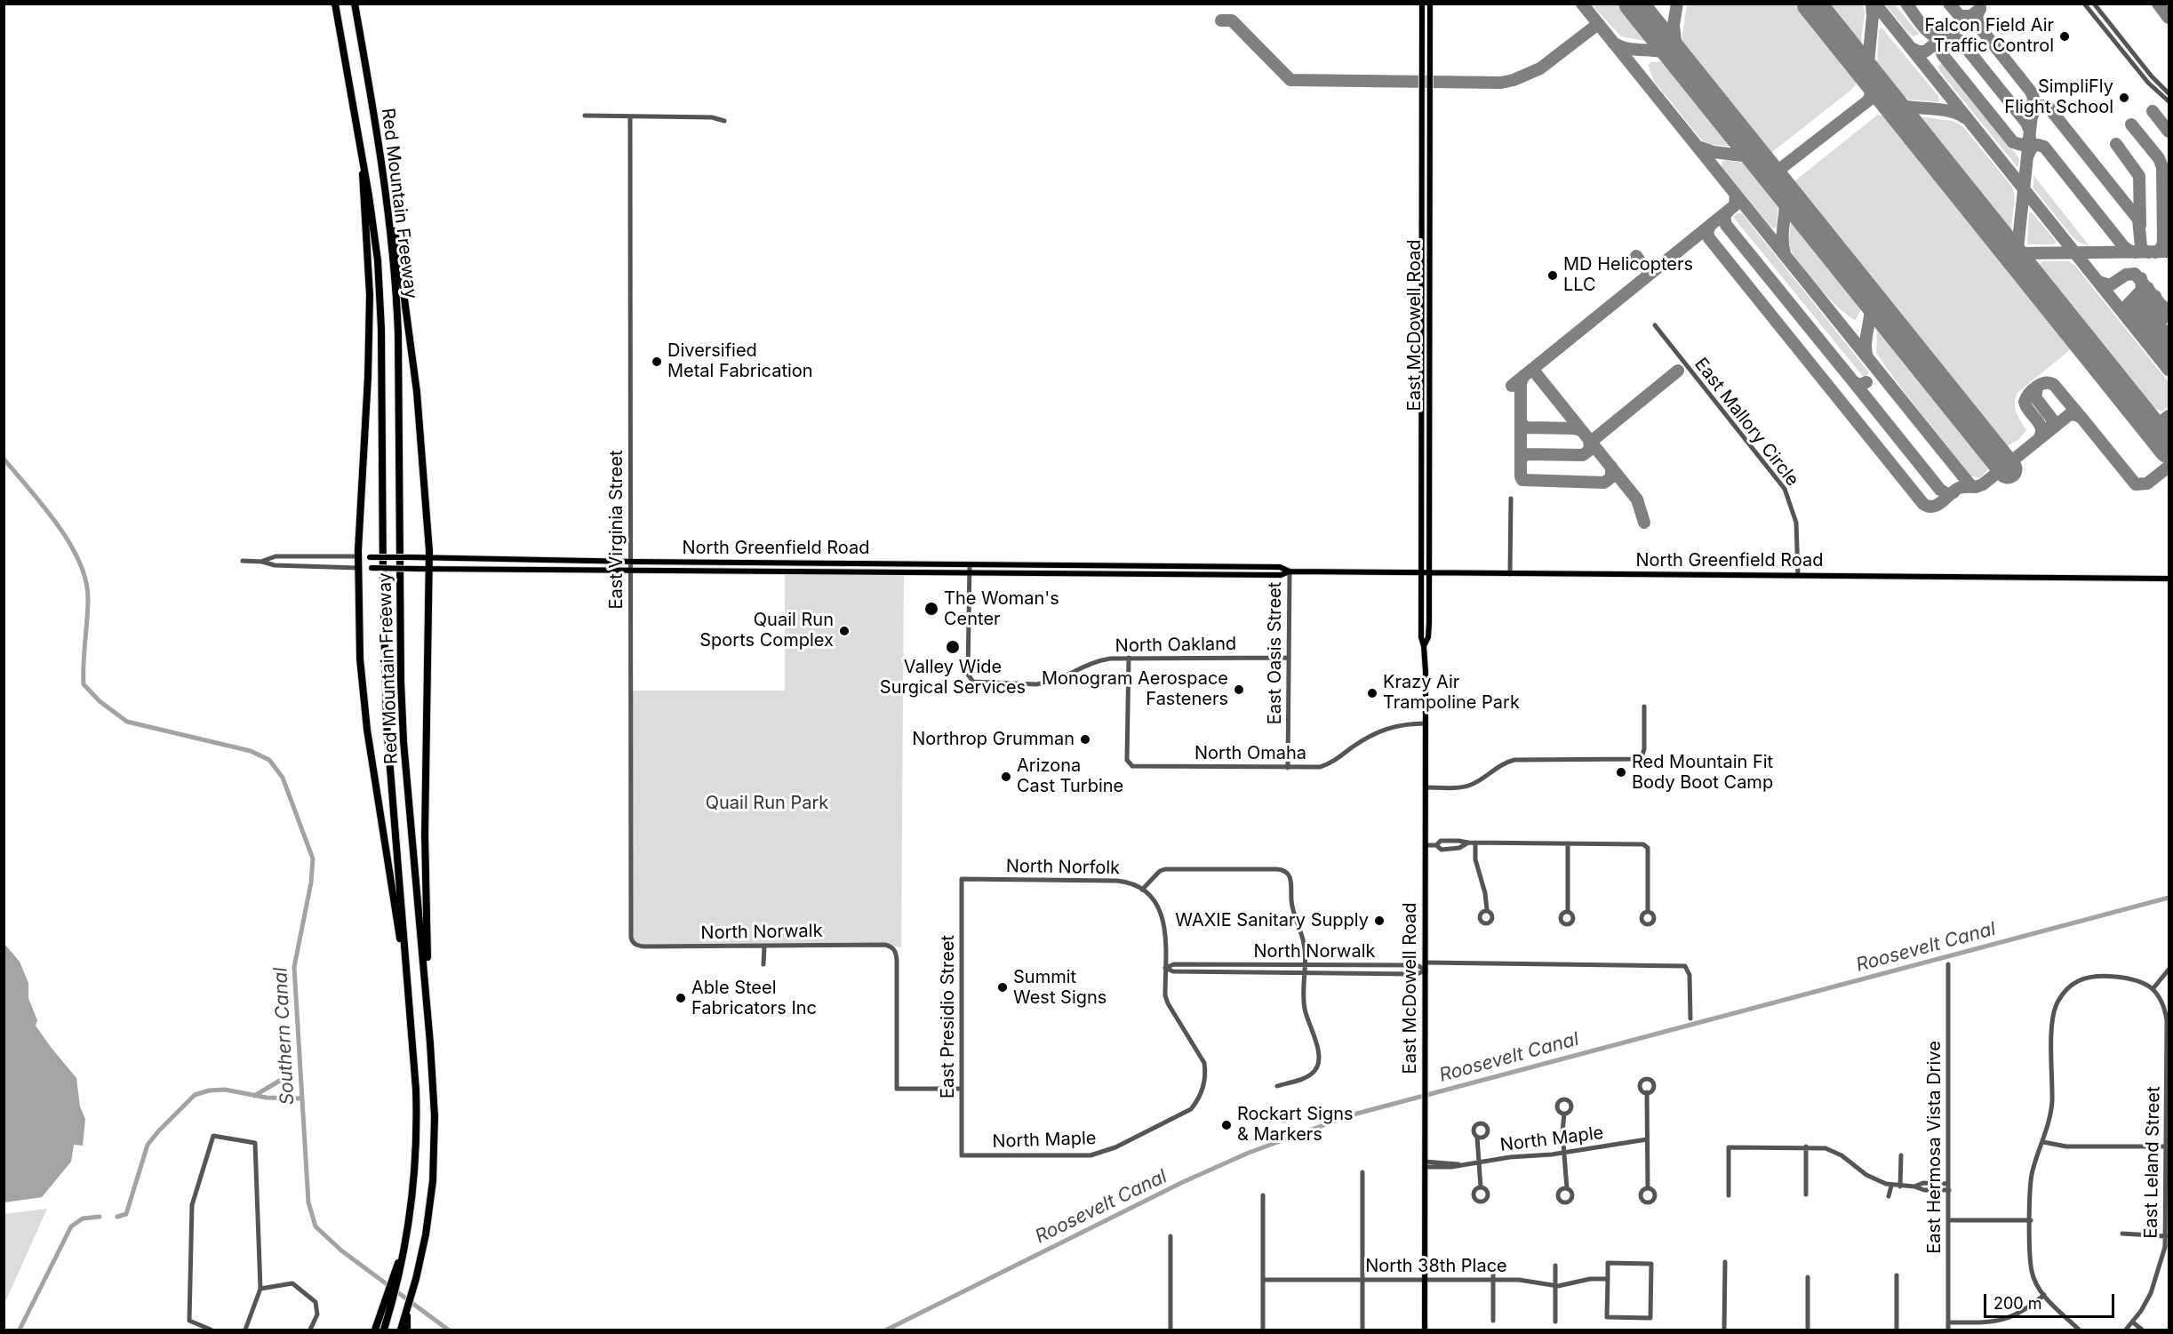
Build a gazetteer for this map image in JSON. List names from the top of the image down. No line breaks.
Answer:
{"streets":{"highway":["Red Mountain Freeway"],"main road":["East McDowell Road","North Greenfield Road"],"street":["East Mallory Circle","East Virginia Street","North Oakland","East Oasis Street","North Omaha","North Norfolk","North Norwalk","East Presidio Street","North Maple","East Hermosa Vista Drive","East Leland Street","North 38th Place"]},"crossings":[["East McDowell Road","North Greenfield Road"],["East McDowell Road","North Omaha"],["East McDowell Road","North Norwalk"],["East McDowell Road","North Maple"],["East McDowell Road","North 38th Place"],["East Mallory Circle","North Greenfield Road"],["East Virginia Street","North Greenfield Road"],["East Virginia Street","North Norwalk"],["North Greenfield Road","North Oakland"],["North Greenfield Road","East Oasis Street"],["North Oakland","East Oasis Street"],["North Oakland","North Omaha"],["East Oasis Street","North Omaha"],["North Norfolk","North Norwalk"],["North Norfolk","East Presidio Street"],["North Norwalk","East Presidio Street"],["North Norwalk","North Maple"],["East Presidio Street","North Maple"]],"water":["Roosevelt Canal","Southern Canal"],"parks":["Quail Run Park"],"places":["Falcon Field Air Traffic Control","SimpliFly Flight School","MD Helicopters LLC","Diversified Metal Fabrication","The Woman's Center","Quail Run Sports Complex","Valley Wide Surgical Services","Monogram Aerospace Fasteners","Krazy Air Trampoline Park","Northrop Grumman","Red Mountain Fit Body Boot Camp","Arizona Cast Turbine","WAXIE Sanitary Supply","Summit West Signs","Able Steel Fabricators Inc","Rockart Signs & Markers"],"scale_bar":"200 m"}
